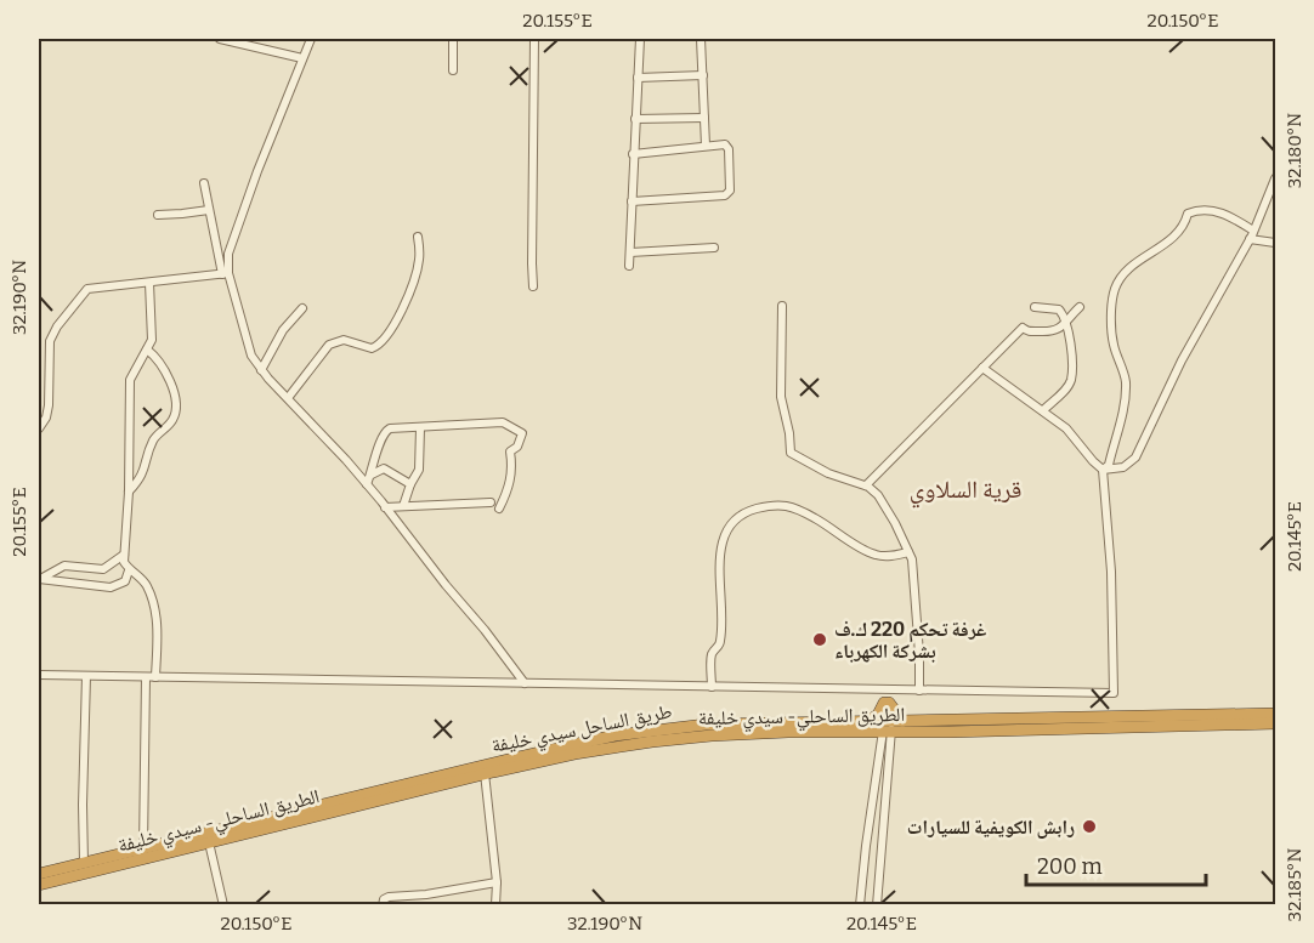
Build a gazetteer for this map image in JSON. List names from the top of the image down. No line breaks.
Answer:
{"streets":{"highway":["الطريق الساحلي- سيدي خليفة","طريق الساحل سيدي خليفة"]},"crossings":[["الطريق الساحلي- سيدي خليفة","طريق الساحل سيدي خليفة"]],"districts":["قرية السلاوي"],"places":["غرفة تحكم 220 ك.ف بشركة الكهرباء","رابش الكويفية للسيارات"],"scale_bar":"200 m","coordinates":["20.155°E","20.150°E","32.180°N","32.190°N","20.145°E","32.185°N"]}
